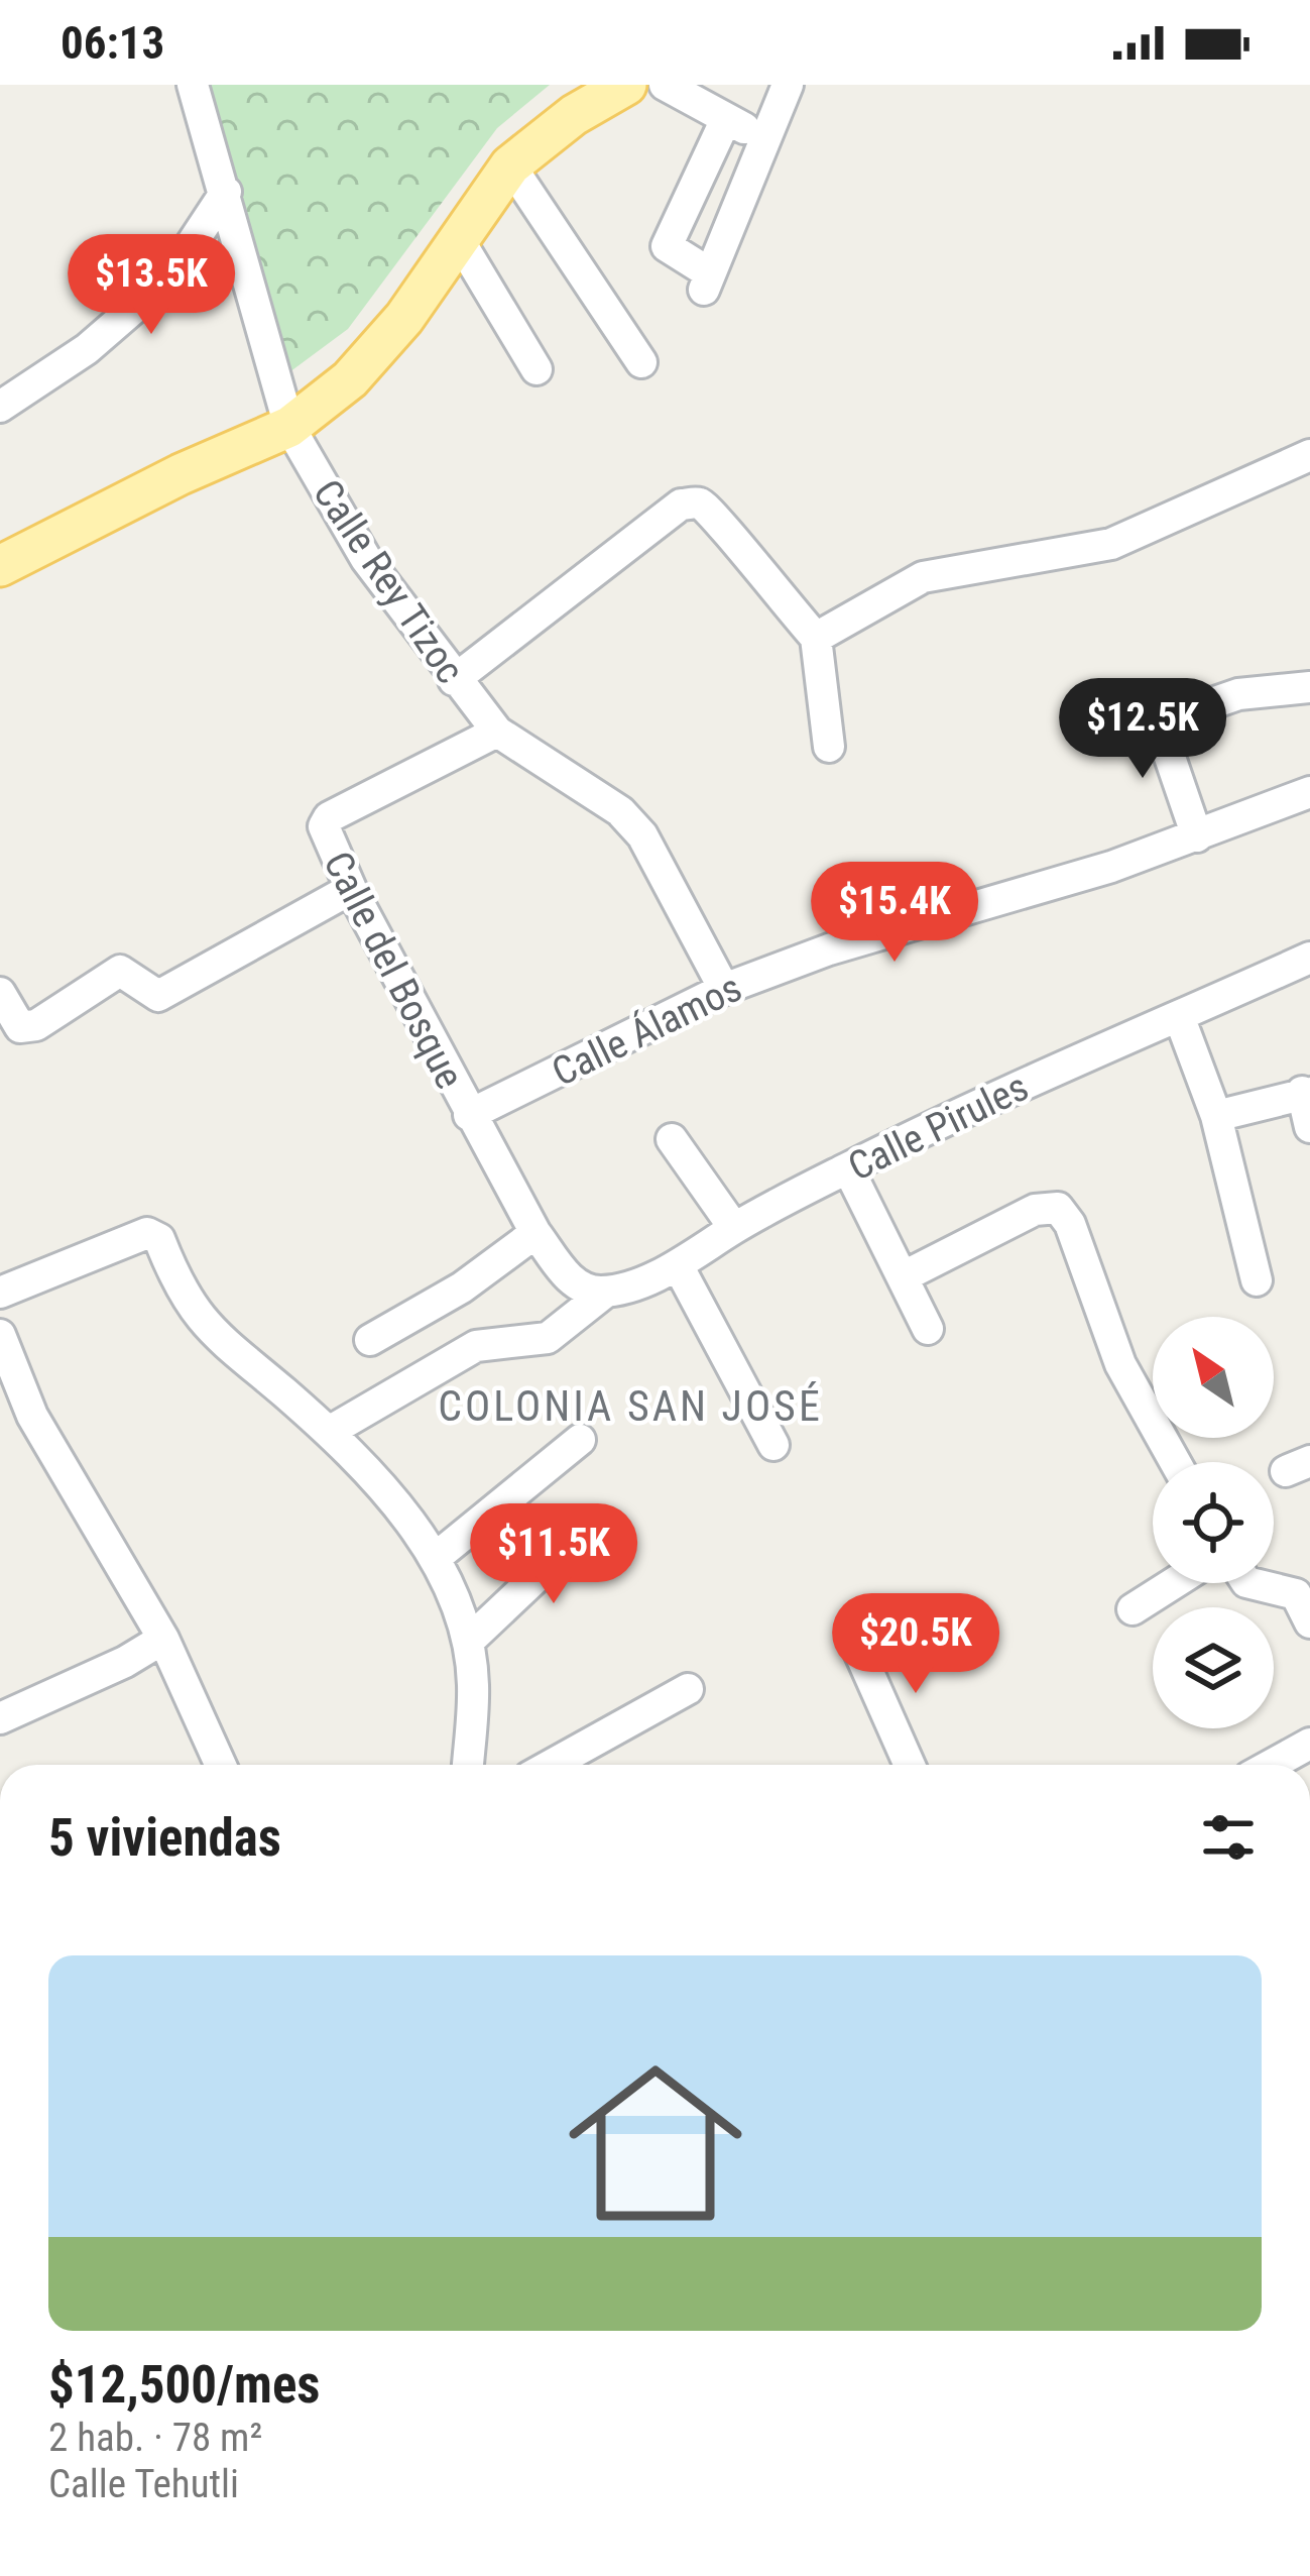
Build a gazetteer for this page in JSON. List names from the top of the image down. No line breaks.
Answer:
{"streets":{"street":["Calle Rey Tizoc","Calle del Bosque","Calle Álamos","Calle Pirules"]},"crossings":[["Calle Rey Tizoc","Calle del Bosque"],["Calle Rey Tizoc","Calle Álamos"],["Calle del Bosque","Calle Álamos"],["Calle del Bosque","Calle Pirules"]],"districts":["COLONIA SAN JOSÉ"],"north":"top left","page":{"status":"06:13","price":["$13.5K","$12.5K","$15.4K","$11.5K","$20.5K"],"heading":"5 viviendas","list":[{"name":"$12,500/mes","note":"2 hab. · 78 m² · Calle Tehutli"}]}}
